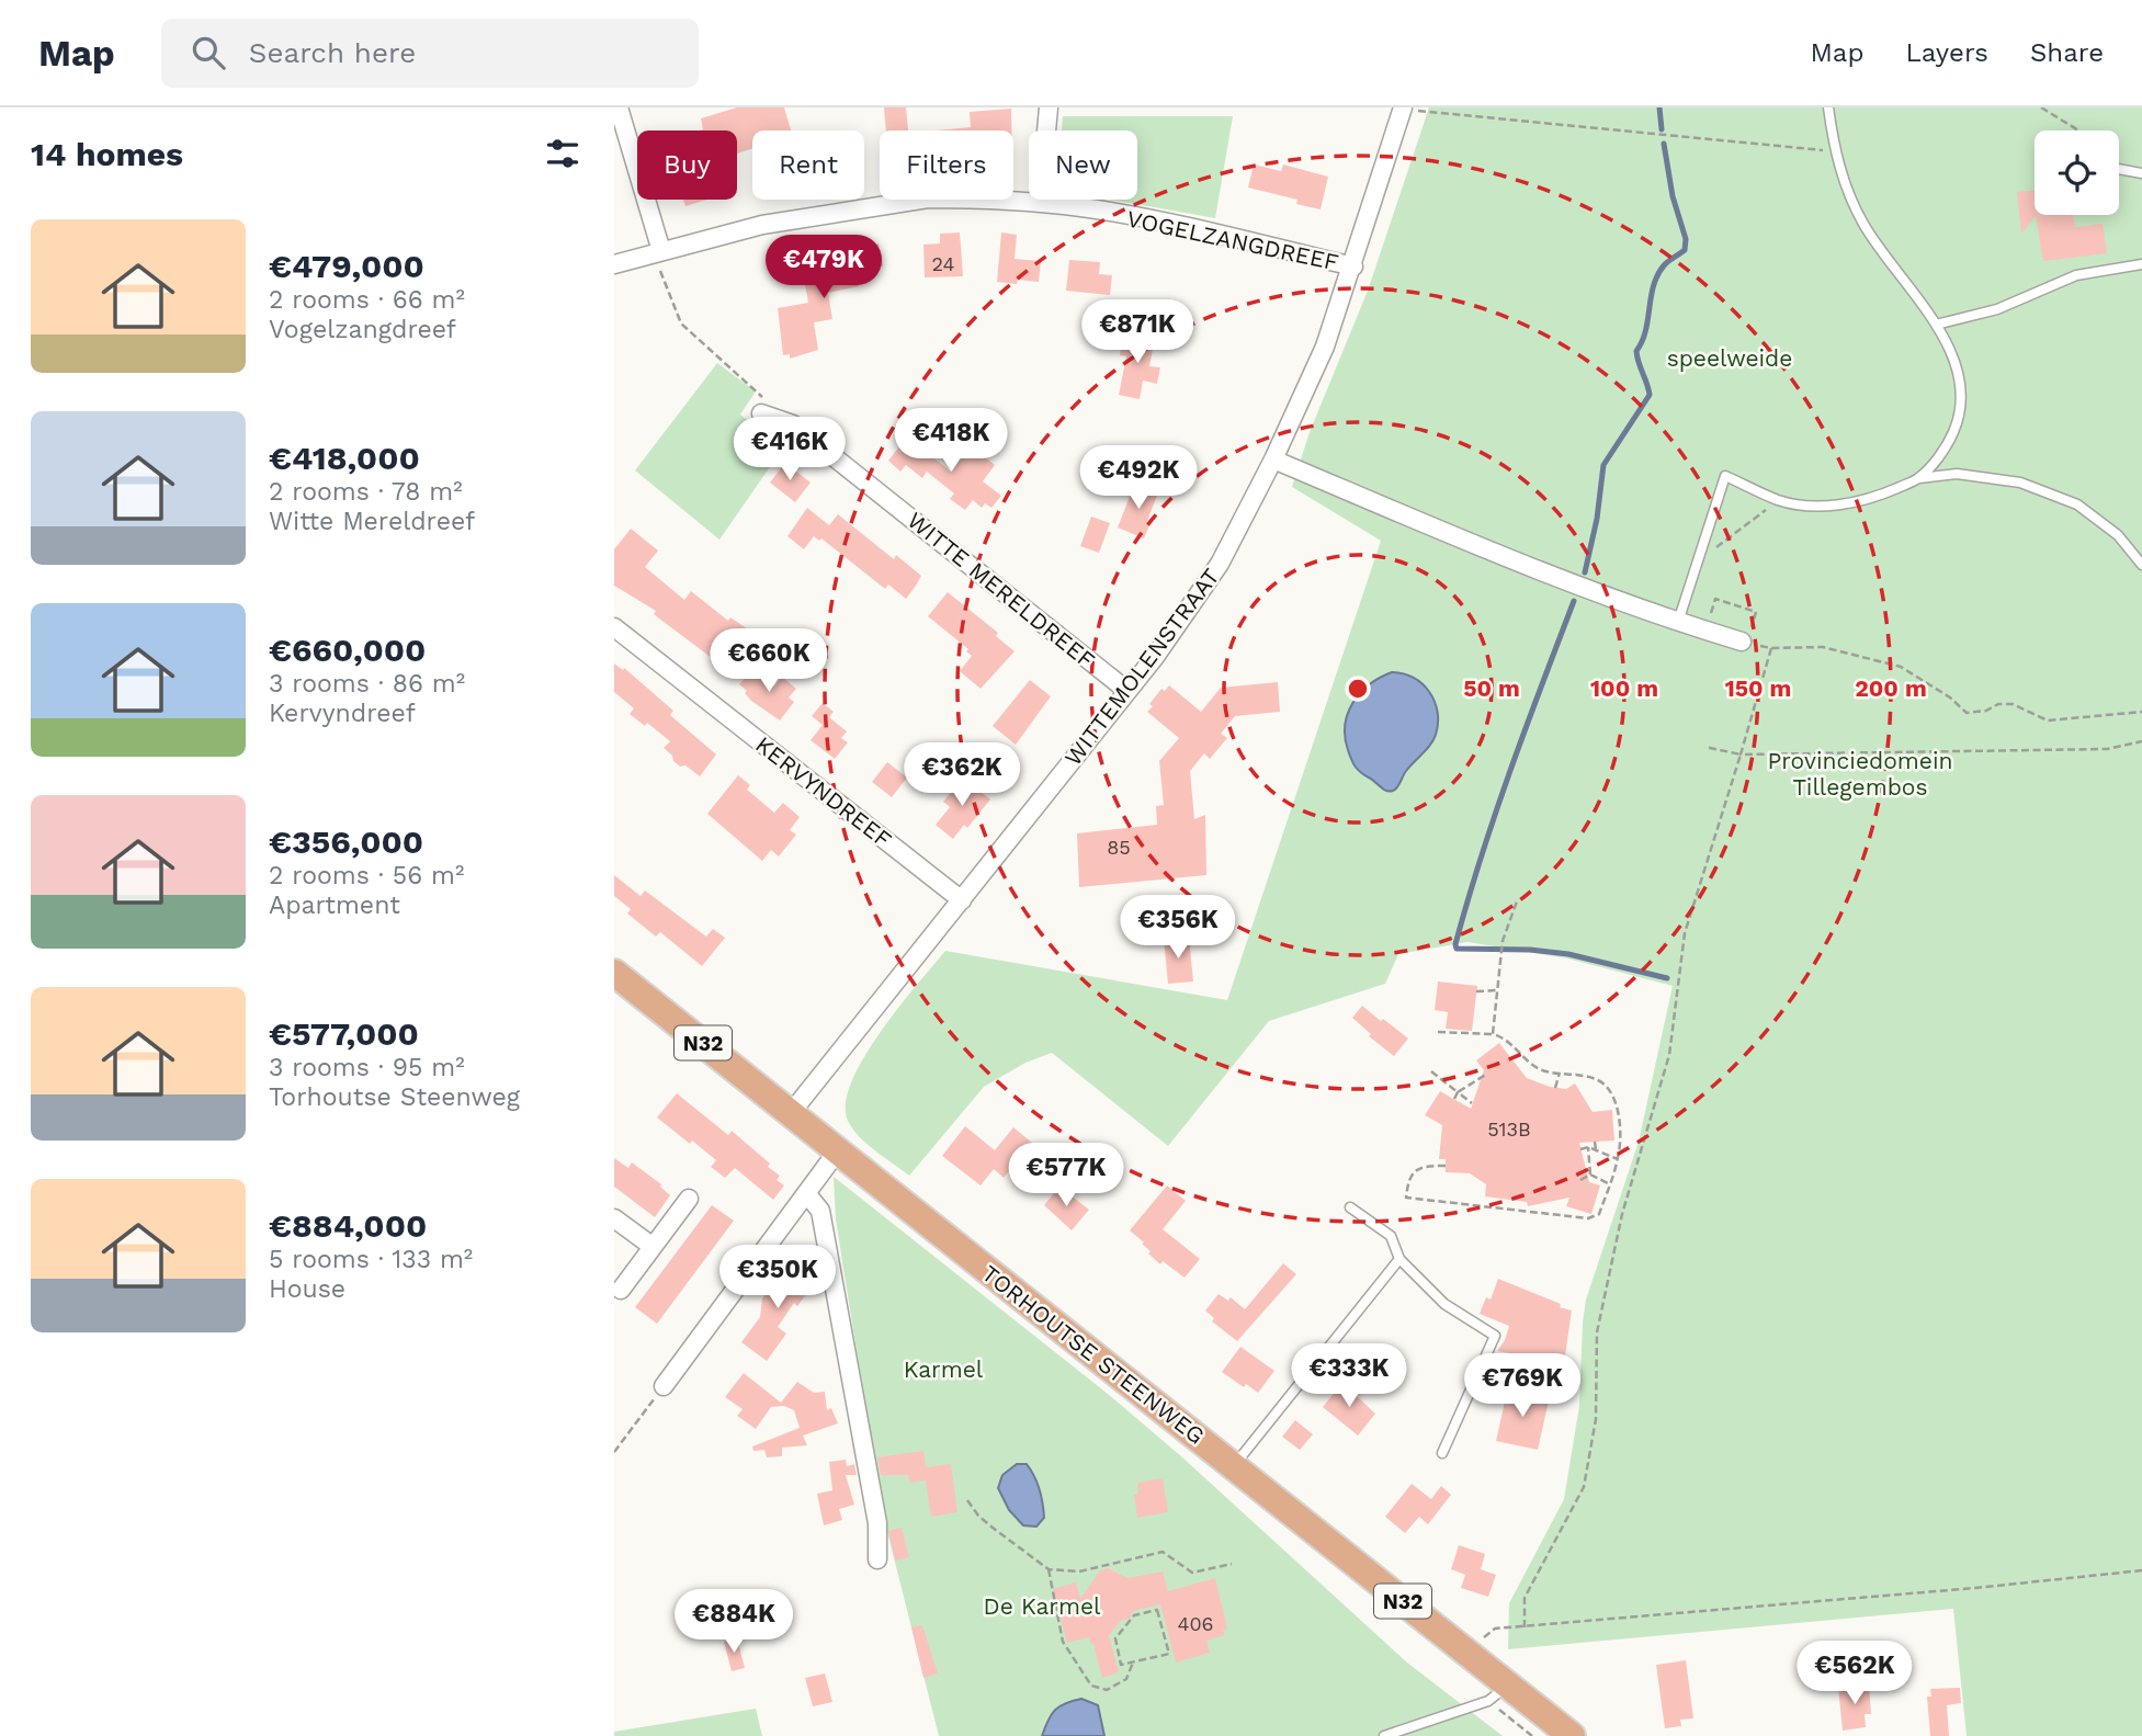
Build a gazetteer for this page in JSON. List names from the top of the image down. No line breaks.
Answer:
{"streets":{"main road":["N32","TORHOUTSE STEENWEG"],"street":["VOGELZANGDREEF","WITTE MERELDREEF","WITTEMOLENSTRAAT","KERVYNDREEF"]},"crossings":[["VOGELZANGDREEF","WITTEMOLENSTRAAT"],["WITTE MERELDREEF","WITTEMOLENSTRAAT"],["WITTEMOLENSTRAAT","KERVYNDREEF"],["WITTEMOLENSTRAAT","TORHOUTSE STEENWEG"]],"parks":["speelweide","Provinciedomein Tillegembos","Karmel","De Karmel"],"house_numbers":["24","85","513B","406"],"page":{"header":"Map","search":"Search here","nav":["Map","Layers","Share"],"heading":"14 homes","chip":["Buy","Rent","Filters","New"],"list":[{"name":"€479,000","note":"2 rooms · 66 m² · Vogelzangdreef"},{"name":"€418,000","note":"2 rooms · 78 m² · Witte Mereldreef"},{"name":"€660,000","note":"3 rooms · 86 m² · Kervyndreef"},{"name":"€356,000","note":"2 rooms · 56 m² · Apartment"},{"name":"€577,000","note":"3 rooms · 95 m² · Torhoutse Steenweg"},{"name":"€884,000","note":"5 rooms · 133 m² · House"}],"price":["€479K","€871K","€418K","€416K","€492K","€660K","€362K","€356K","€577K","€350K","€333K","€769K","€884K","€562K"]},"rings":["50 m","100 m","150 m","200 m"]}
